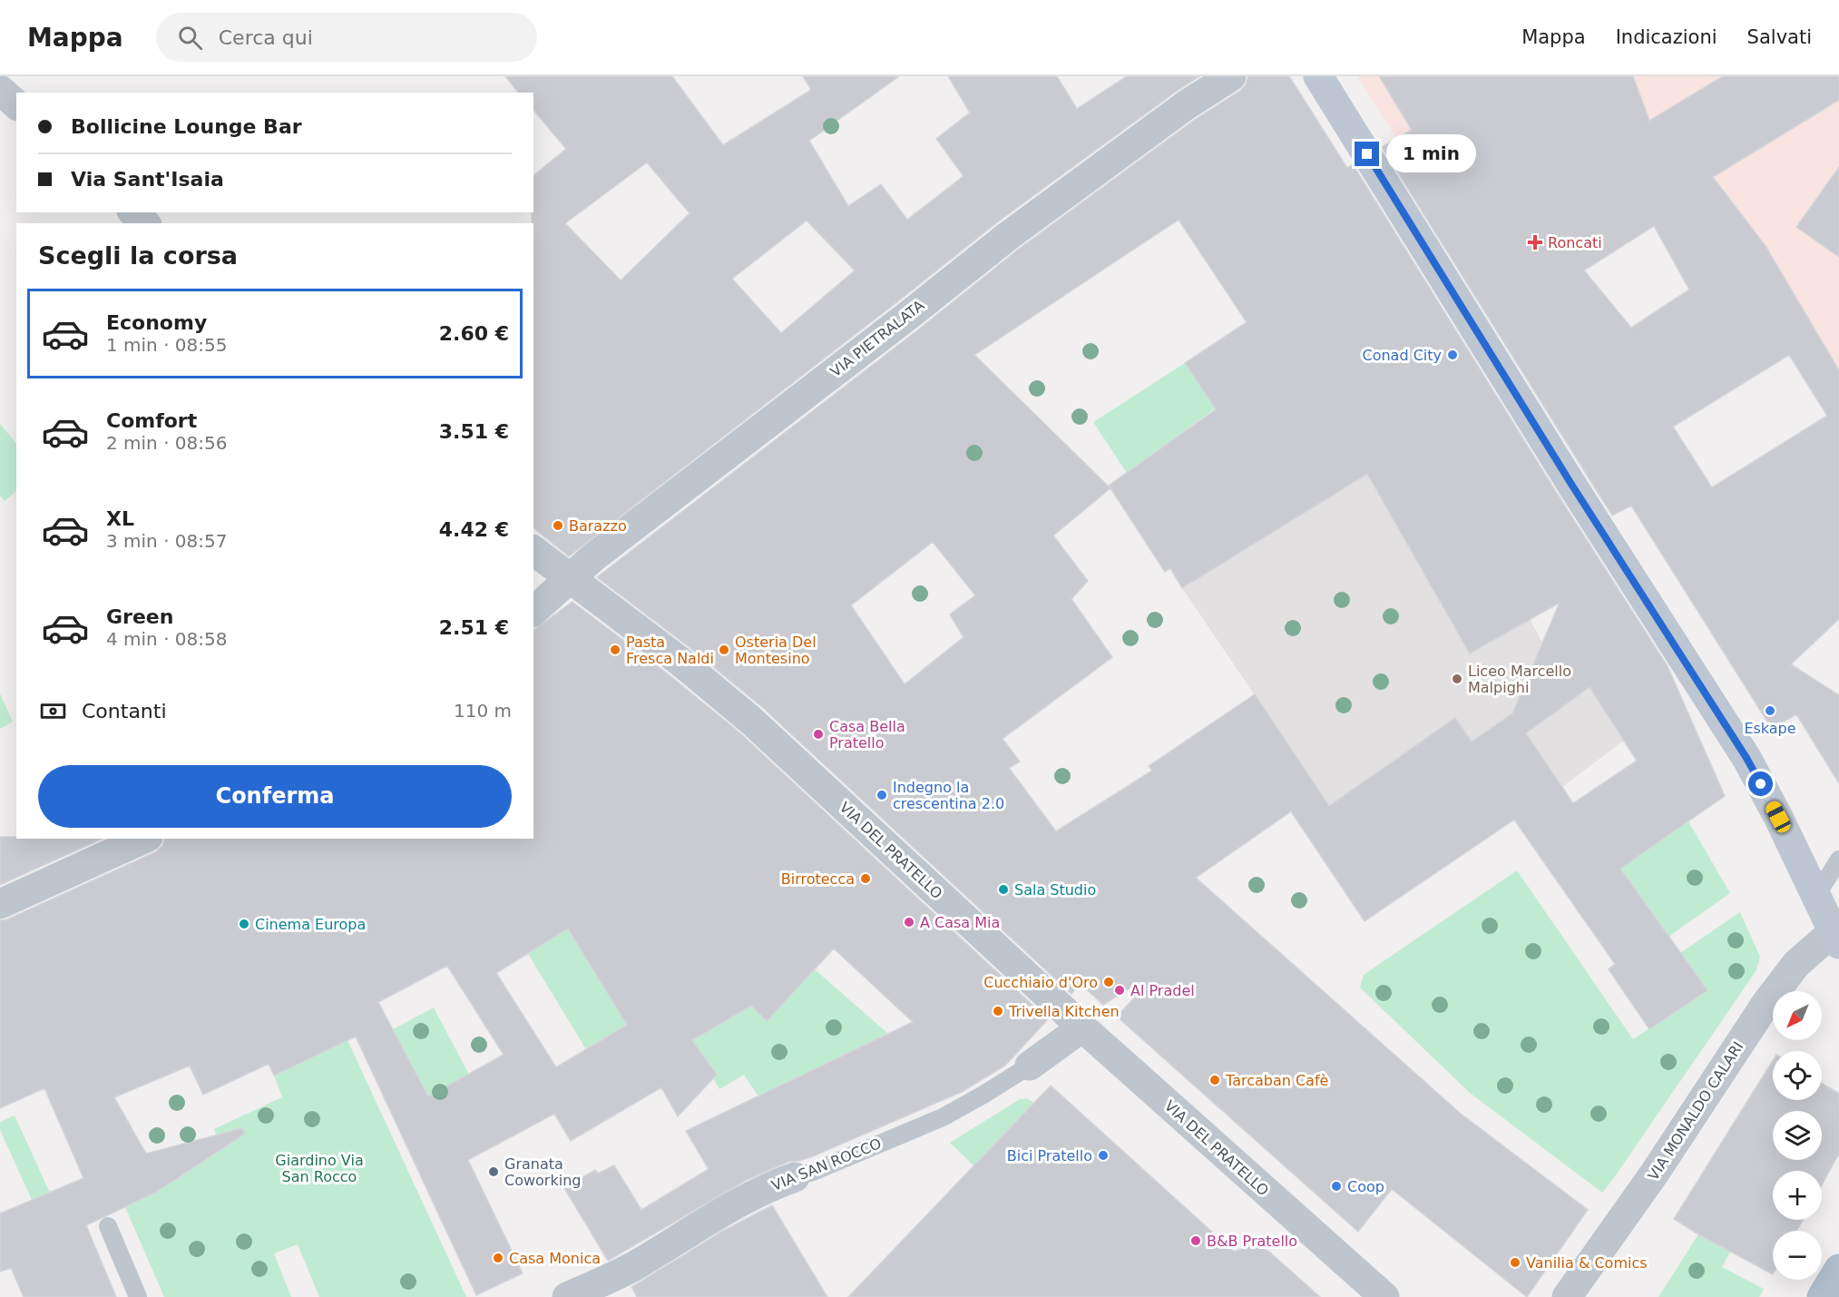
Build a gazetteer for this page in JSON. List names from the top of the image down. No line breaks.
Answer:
{"streets":{"street":["VIA PIETRALATA","VIA DEL PRATELLO","VIA MONALDO CALARI","VIA SAN ROCCO"]},"crossings":[["VIA PIETRALATA","VIA DEL PRATELLO"],["VIA DEL PRATELLO","VIA SAN ROCCO"]],"parks":["Giardino Via San Rocco"],"places":{"health":["Roncati"],"other":["Conad City","Barazzo","Pasta Fresca Naldi","Osteria Del Montesino","Liceo Marcello Malpighi","Eskape","Casa Bella Pratello","Indegno la crescentina 2.0","Birrotecca","Sala Studio","A Casa Mia","Cinema Europa","Cucchiaio d'Oro","Al Pradel","Trivella Kitchen","Tarcaban Cafè","Bici Pratello","Granata Coworking","Coop","B&B Pratello","Casa Monica","Vanilia & Comics"]},"north":"bottom left","page":{"header":"Mappa","search":"Cerca qui","nav":["Mappa","Indicazioni","Salvati"],"banner":["Bollicine Lounge Bar","Via Sant'Isaia"],"bubble":"1 min","heading":"Scegli la corsa","list":[{"name":"Economy","note":"1 min · 08:55","value":"2.60 €"},{"name":"Comfort","note":"2 min · 08:56","value":"3.51 €"},{"name":"XL","note":"3 min · 08:57","value":"4.42 €"},{"name":"Green","note":"4 min · 08:58","value":"2.51 €"}],"pay":["Contanti","110 m"],"buttons":"Conferma","map_buttons":["+","−"]}}
